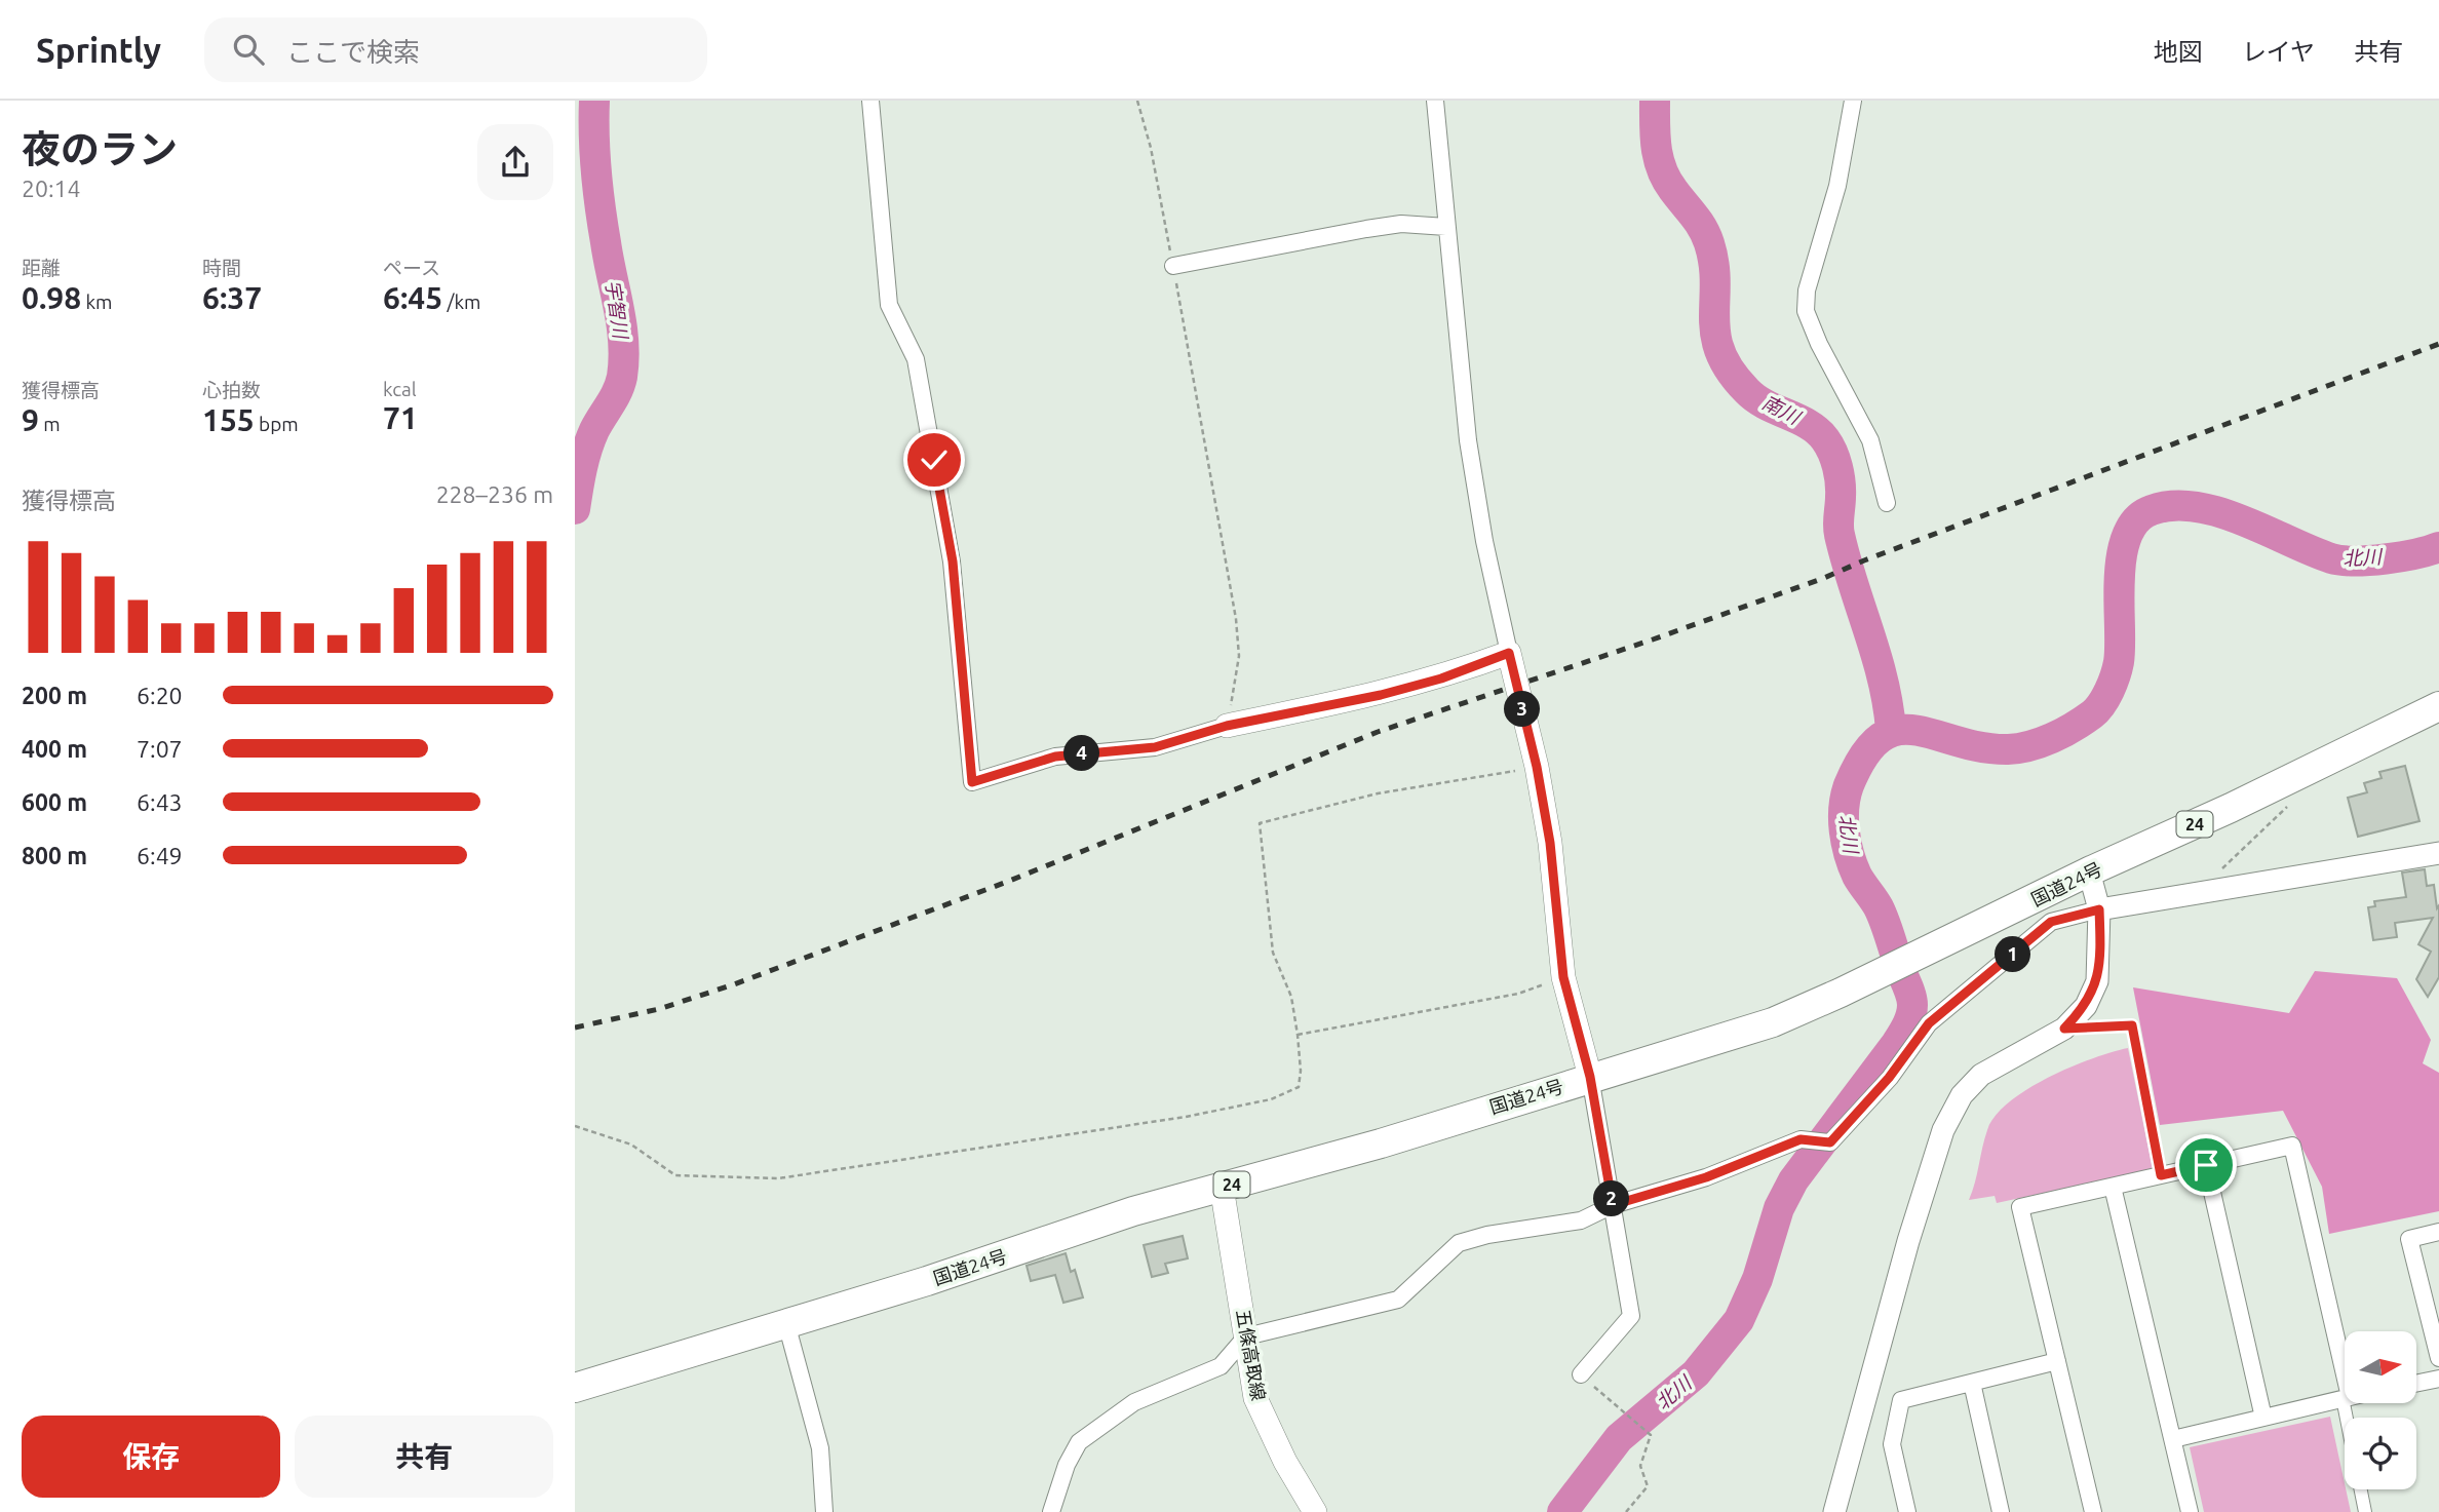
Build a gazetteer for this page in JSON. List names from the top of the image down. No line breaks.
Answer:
{"streets":{"highway":["24","国道24号"],"main road":["五條高取線"]},"crossings":[["国道24号","五條高取線"]],"water":["宇智川","南川","北川"],"north":"right","page":{"header":"Sprintly","search":"ここで検索","nav":["地図","レイヤ","共有"],"heading":["夜のラン","20:14"],"stats":[["距離","0.98 km"],["時間","6:37"],["ペース","6:45 /km"],["獲得標高","9 m"],["心拍数","155 bpm"],["kcal","71"]],"chart":["獲得標高","228–236 m"],"list":[{"name":"200 m","note":"6:20"},{"name":"400 m","note":"7:07"},{"name":"600 m","note":"6:43"},{"name":"800 m","note":"6:49"}],"pins":["3","4","1","2"],"buttons":["保存","共有"]}}
